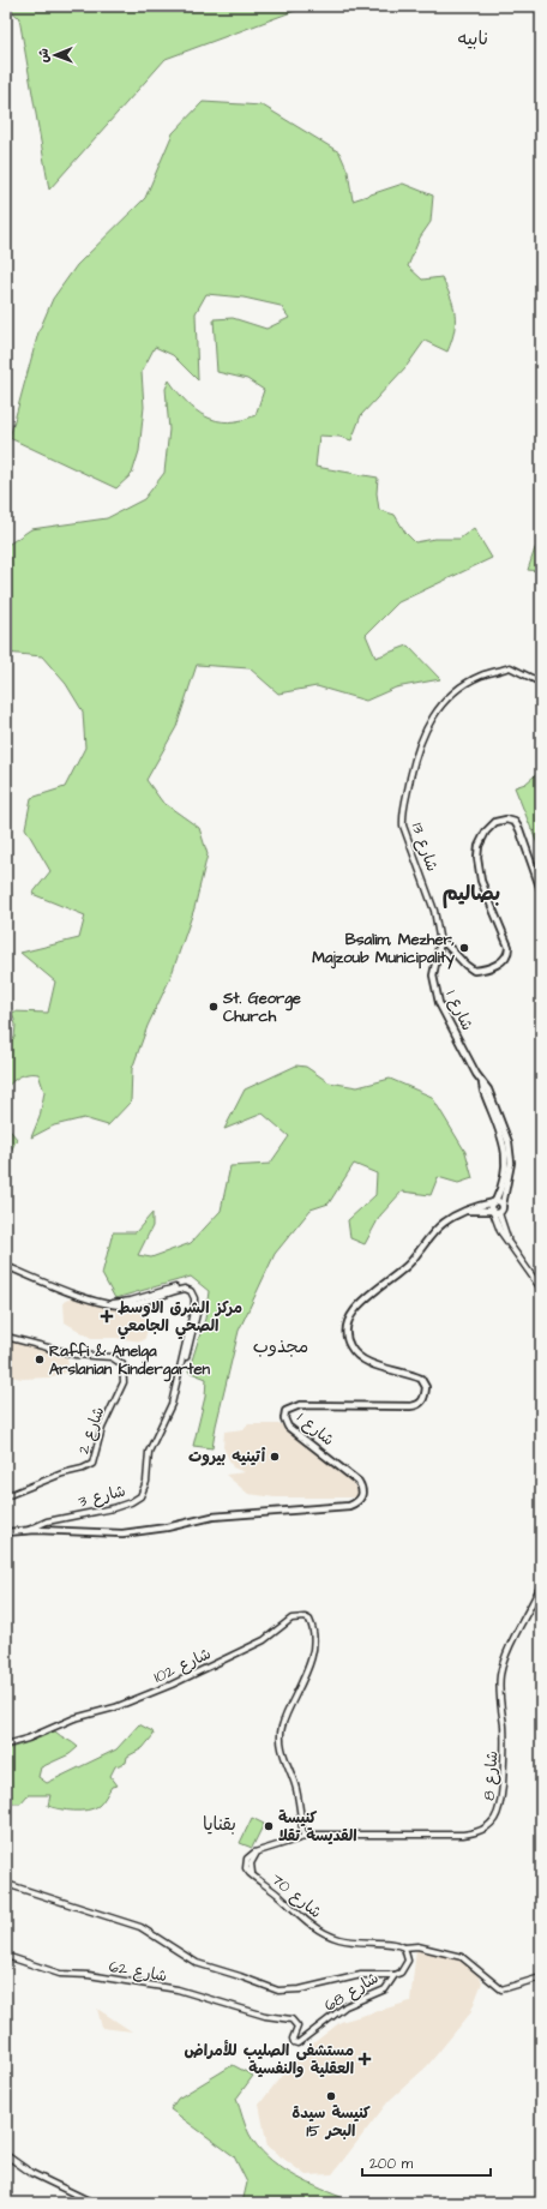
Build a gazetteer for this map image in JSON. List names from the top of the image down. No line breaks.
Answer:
{"streets":{"main road":["شارع 1"],"street":["شارع 13","شارع 2","شارع 3","شارع 102","شارع 8","شارع 70","شارع 62","شارع 68"]},"crossings":[["شارع 13","شارع 1"],["شارع 1","شارع 3"],["شارع 102","شارع 8"],["شارع 8","شارع 70"],["شارع 70","شارع 68"],["شارع 62","شارع 68"]],"districts":["نابيه","بصاليم","مجذوب","بقنايا"],"places":{"other":["Bsalim, Mezher, Majzoub Municipality","St. George Church","Raffi & Anelga Arslanian Kindergarten","أتينيه بيروت","كنيسة القديسة تقلا","كنيسة سيدة البحر 15"],"health":["مركز الشرق الاوسط الصحي الجامعي","مستشفى الصليب للأمراض العقلية والنفسية"]},"scale_bar":"200 m","north":"left"}
